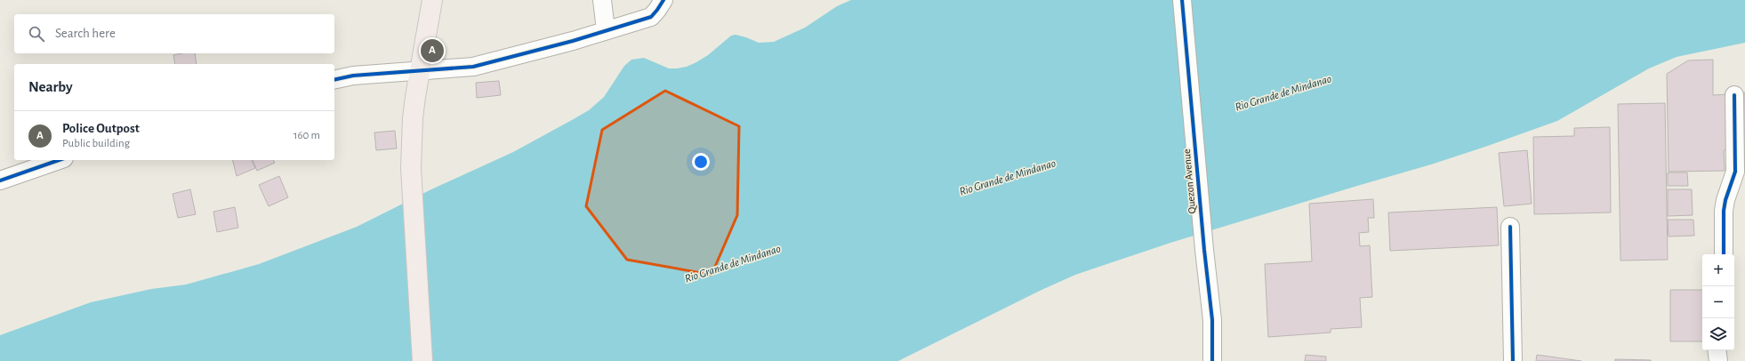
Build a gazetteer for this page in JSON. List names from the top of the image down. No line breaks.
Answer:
{"streets":{"street":["Quezon Avenue"]},"water":["Rio Grande de Mindanao"],"page":{"search":"Search here","pins":"A","heading":"Nearby","list":[{"mark":"A","name":"Police Outpost","note":"Public building","value":"160 m"}],"map_buttons":["+","−"]}}
